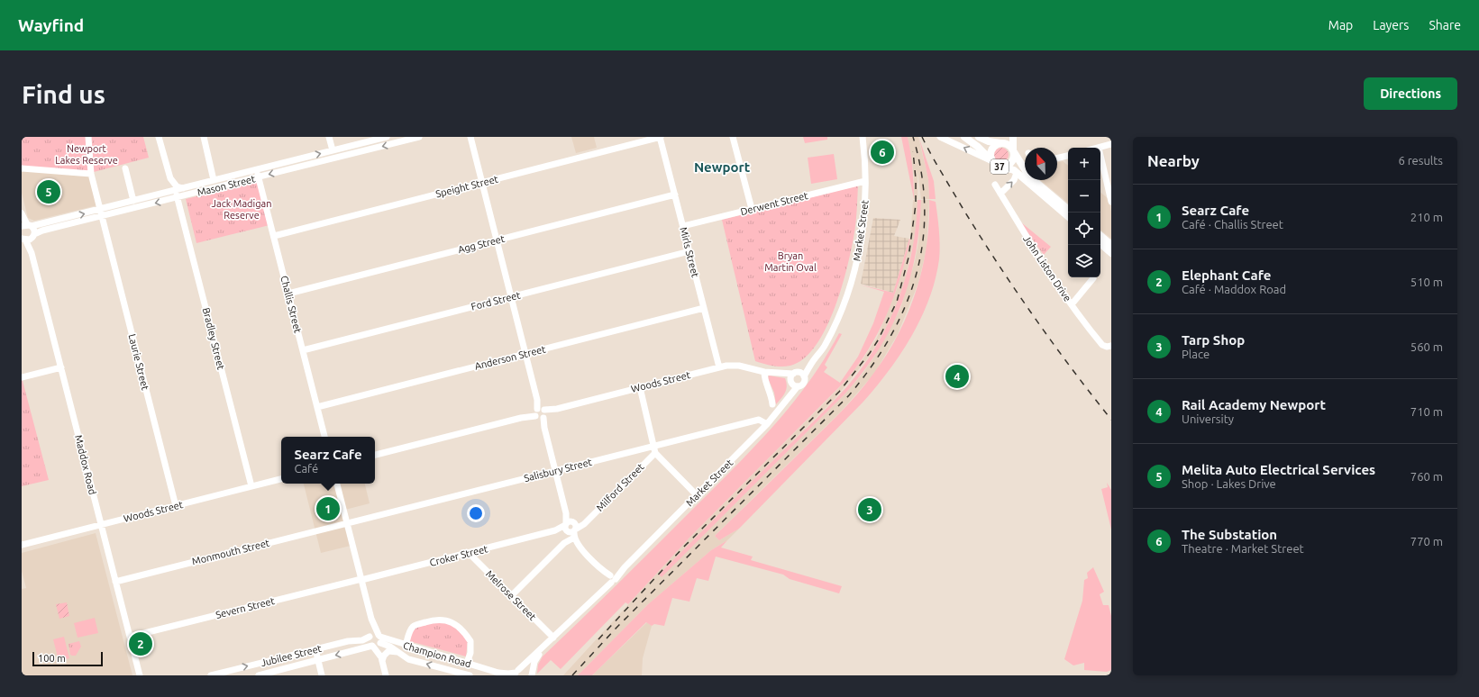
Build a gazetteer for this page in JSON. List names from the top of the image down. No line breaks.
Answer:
{"streets":{"main road":["37"],"street":["Mason Street","Speight Street","Derwent Street","Market Street","Agg Street","Mirls Street","John Liston Drive","Ford Street","Challis Street","Bradley Street","Anderson Street","Laurie Street","Woods Street","Maddox Road","Salisbury Street","Milford Street","Monmouth Street","Croker Street","Melrose Street","Severn Street","Champion Road","Jubilee Street"]},"crossings":[["Mason Street","Challis Street"],["Mason Street","Bradley Street"],["Mason Street","Laurie Street"],["Mason Street","Maddox Road"],["Speight Street","Mirls Street"],["Speight Street","Challis Street"],["Derwent Street","Market Street"],["Derwent Street","Mirls Street"],["Market Street","Woods Street"],["Market Street","Salisbury Street"],["Market Street","Melrose Street"],["Market Street","Champion Road"],["Agg Street","Mirls Street"],["Agg Street","Challis Street"],["Mirls Street","Ford Street"],["Mirls Street","Anderson Street"],["Mirls Street","Woods Street"],["Ford Street","Challis Street"],["Challis Street","Anderson Street"],["Bradley Street","Woods Street"],["Laurie Street","Woods Street"],["Woods Street","Maddox Road"],["Maddox Road","Monmouth Street"],["Maddox Road","Severn Street"],["Salisbury Street","Monmouth Street"],["Croker Street","Melrose Street"],["Croker Street","Severn Street"],["Champion Road","Jubilee Street"]],"districts":["Newport"],"parks":["Newport Lakes Reserve","Jack Madigan Reserve","Bryan Martin Oval"],"scale_bar":"100 m","north":"top","page":{"header":"Wayfind","nav":["Map","Layers","Share"],"buttons":"Directions","title":"Find us","heading":["Nearby","6 results"],"pins":["6","5","4","1","3","2"],"map_buttons":["+","−"],"list":[{"mark":"1","name":"Searz Cafe","note":"Café · Challis Street","value":"210 m"},{"mark":"2","name":"Elephant Cafe","note":"Café · Maddox Road","value":"510 m"},{"mark":"3","name":"Tarp Shop","note":"Place","value":"560 m"},{"mark":"4","name":"Rail Academy Newport","note":"University","value":"710 m"},{"mark":"5","name":"Melita Auto Electrical Services","note":"Shop · Lakes Drive","value":"760 m"},{"mark":"6","name":"The Substation","note":"Theatre · Market Street","value":"770 m"}],"popup":["Searz Cafe","Café"],"scale":"100 m"}}
